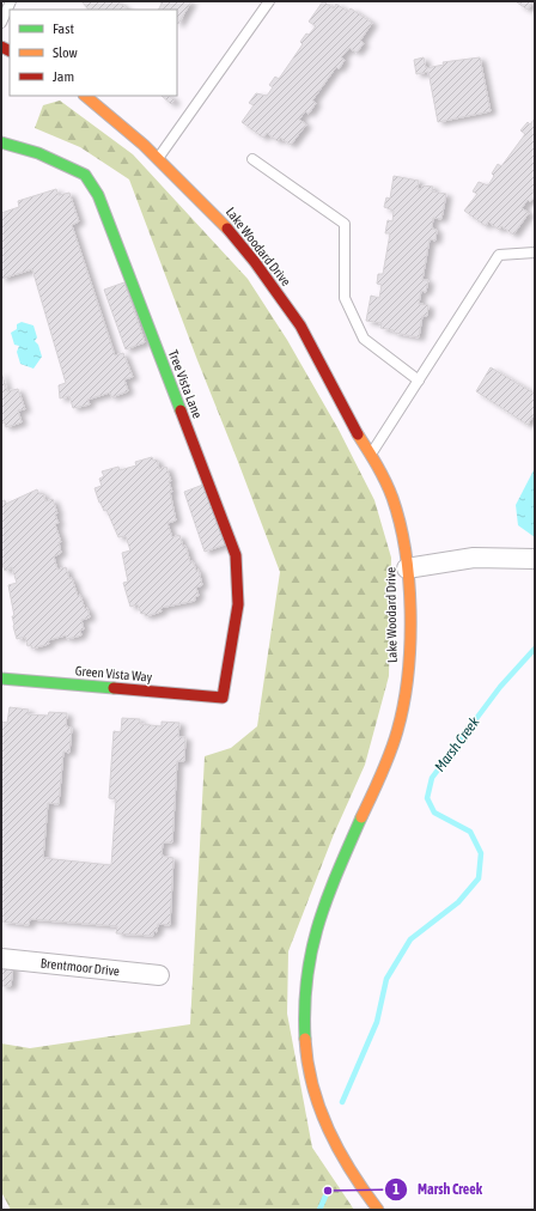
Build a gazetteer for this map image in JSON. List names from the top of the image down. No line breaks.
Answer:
{"streets":{"street":["Lake Woodard Drive","Tree Vista Lane","Green Vista Way","Brentmoor Drive"]},"crossings":[["Tree Vista Lane","Green Vista Way"]],"water":["Marsh Creek"],"places":["Marsh Creek"],"legend":["Fast","Slow","Jam"]}
